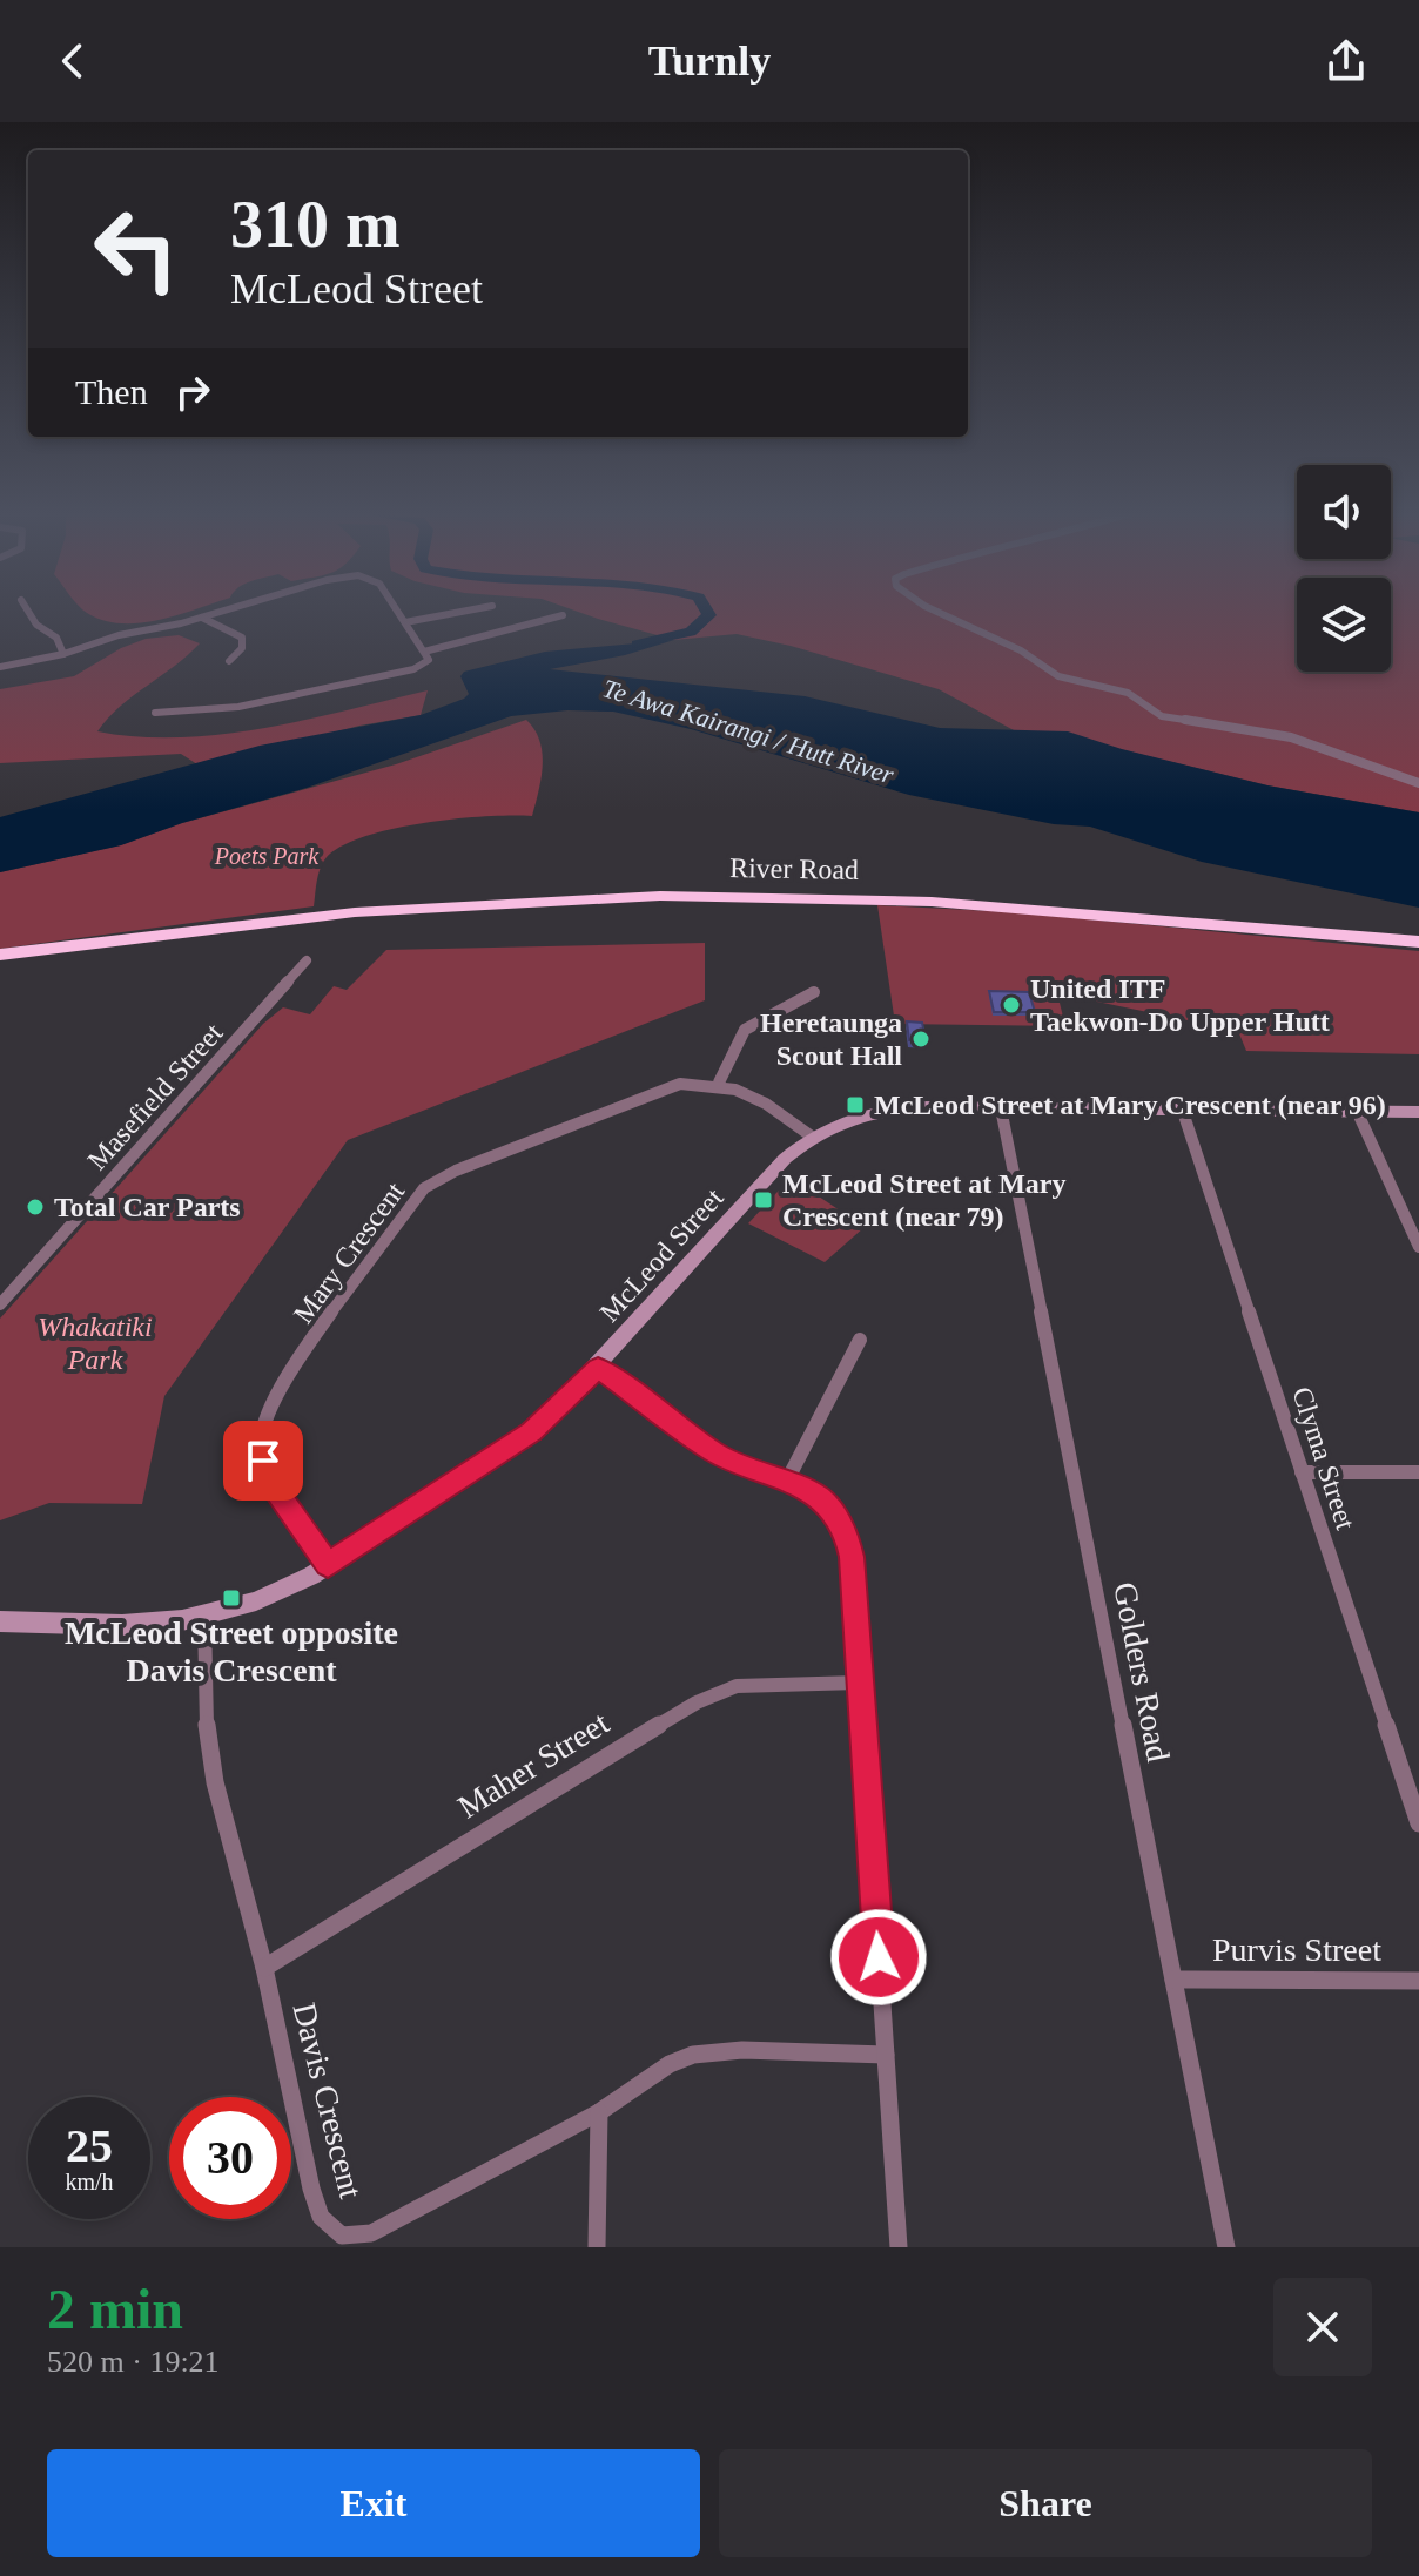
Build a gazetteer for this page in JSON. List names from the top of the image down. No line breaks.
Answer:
{"streets":{"highway":["River Road"],"street":["Masefield Street","Mary Crescent","McLeod Street","Clyma Street","Golders Road","Maher Street","Purvis Street","Davis Crescent"]},"crossings":[["Mary Crescent","McLeod Street"],["McLeod Street","Clyma Street"],["McLeod Street","Golders Road"],["McLeod Street","Davis Crescent"],["Golders Road","Purvis Street"],["Maher Street","Davis Crescent"]],"water":["Te Awa Kairangi / Hutt River"],"parks":["Poets Park","Whakatiki Park"],"places":{"other":["United ITF Taekwon-Do Upper Hutt","Heretaunga Scout Hall","Total Car Parts"],"transit":["McLeod Street at Mary Crescent (near 96)","McLeod Street at Mary Crescent (near 79)","McLeod Street opposite Davis Crescent"]},"page":{"header":"Turnly","turn":["310 m","McLeod Street"],"then":"Then","speed":"25 km/h","limit":"30","heading":["2 min","520 m · 19:21"],"buttons":["Exit","Share"]}}
